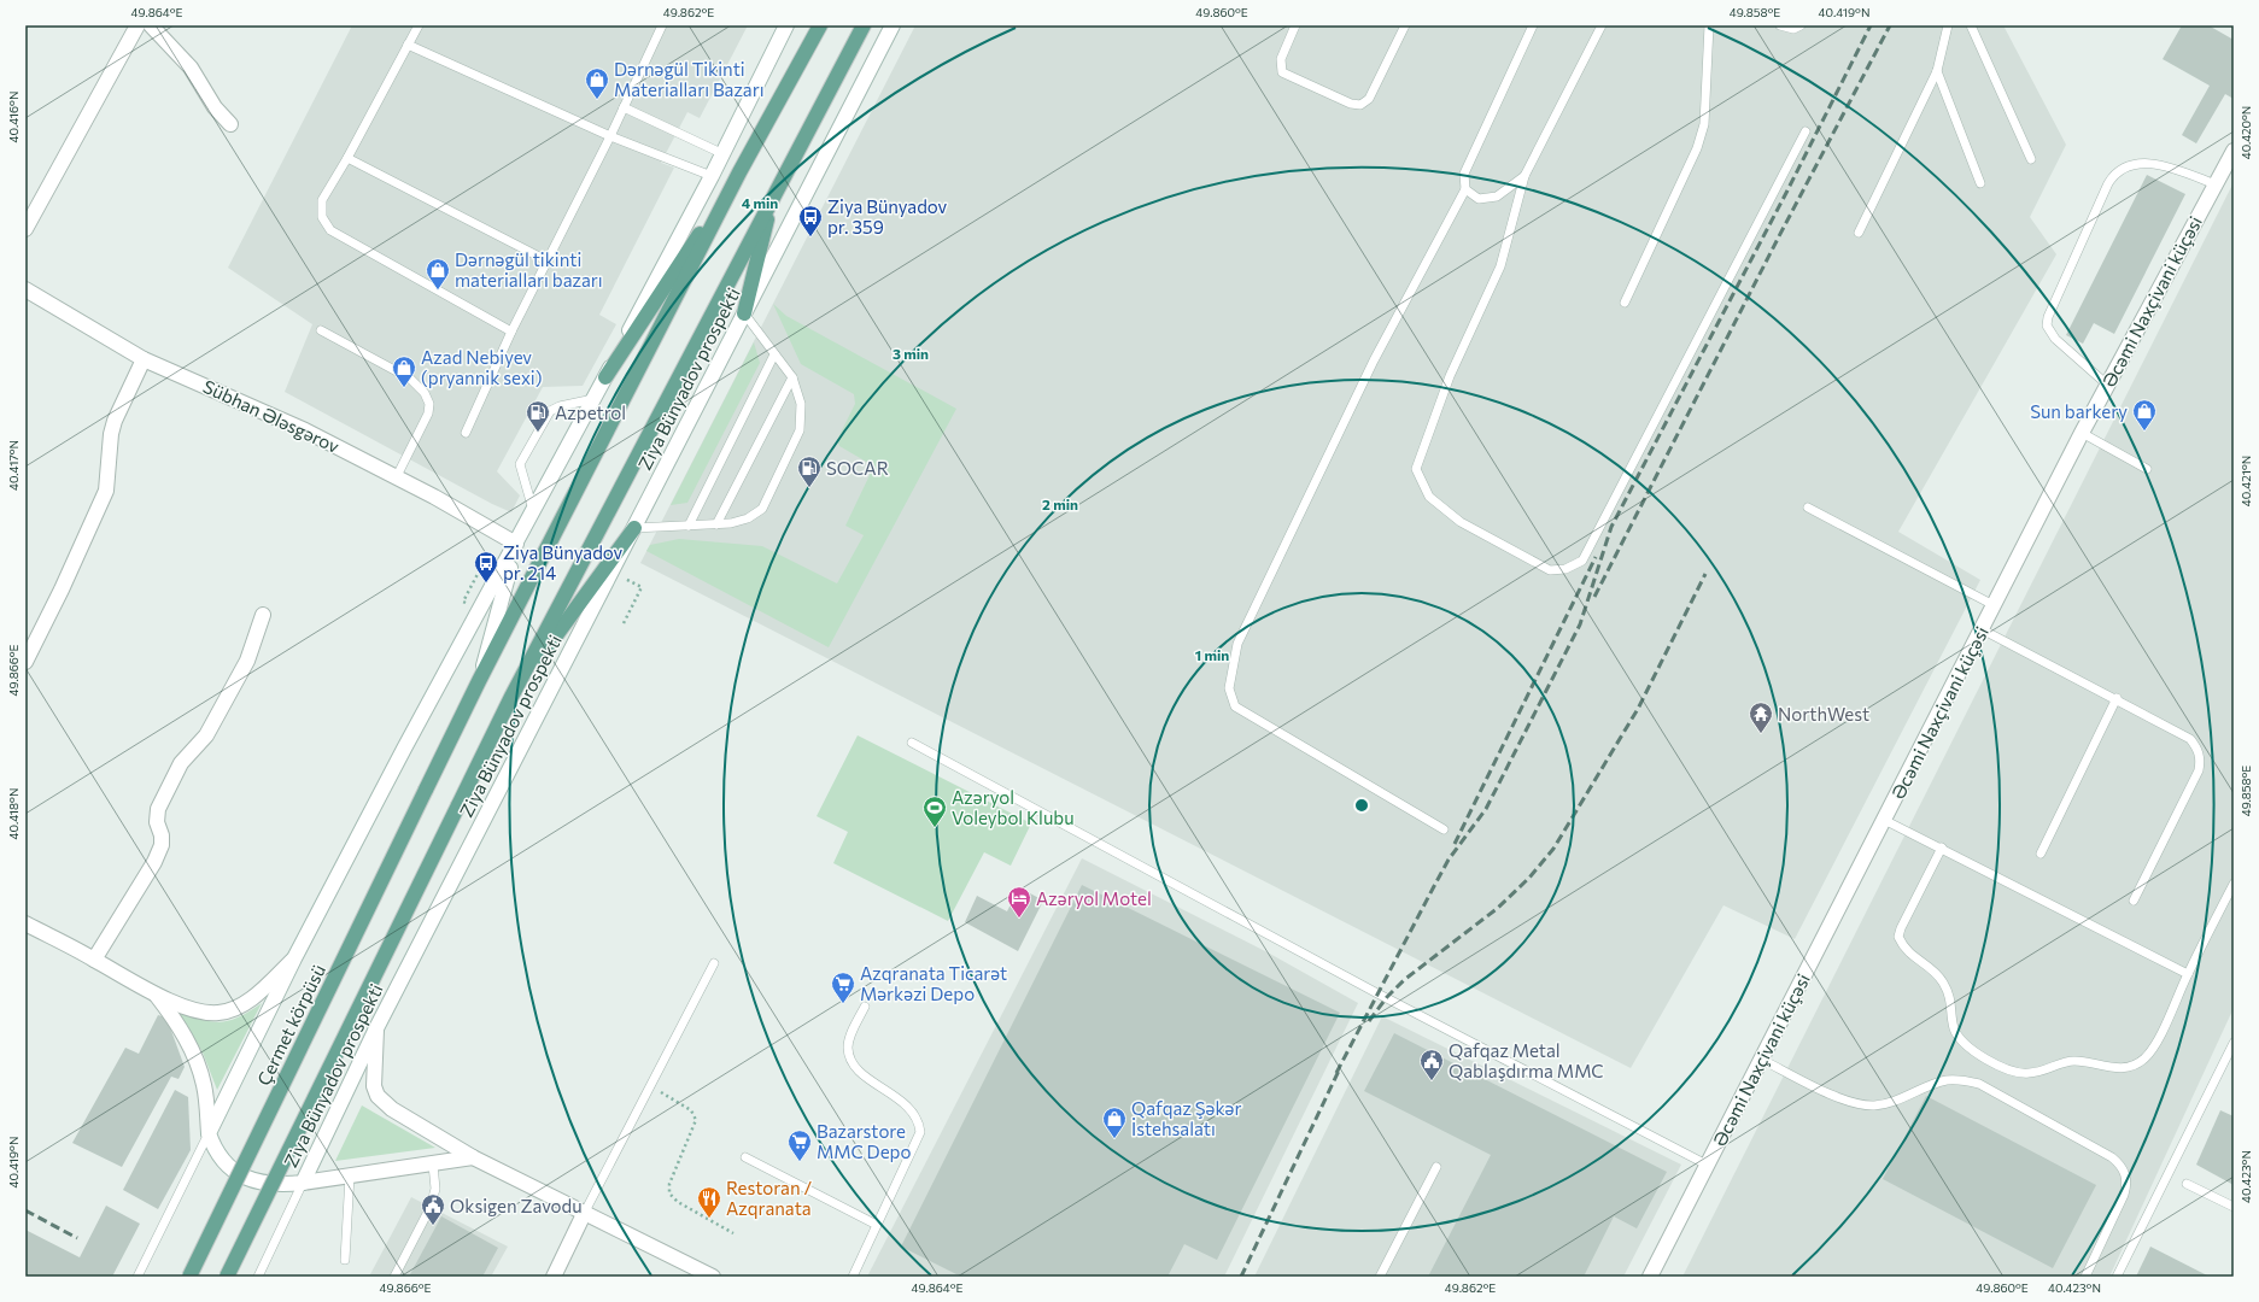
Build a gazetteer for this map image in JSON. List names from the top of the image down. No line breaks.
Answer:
{"streets":{"main road":["Ziya Bünyadov prospekti","Çermet körpüsü"],"street":["Əcəmi Naxçivani küçəsi","Sübhan Ələsgərov"]},"places":{"shop":["Dərnəgül Tikinti Materialları Bazarı","Dərnəgül tikinti materialları bazarı","Azad Nebiyev (pryannik sexi)","Sun barkery","Qafqaz Şəkər İstehsalatı"],"bus stop":["Ziya Bünyadov pr. 359","Ziya Bünyadov pr. 214"],"fuel station":["Azpetrol","SOCAR"],"temple":["NorthWest"],"sports":["Azəryol Voleybol Klubu"],"hotel":["Azəryol Motel"],"supermarket":["Azqranata Ticarət Mərkəzi Depo","Bazarstore MMC Depo"],"public building":["Qafqaz Metal Qablaşdırma MMC","Oksigen Zavodu"],"restaurant":["Restoran / Azqranata"]},"coordinates":["49.864°E","49.862°E","49.860°E","49.858°E","40.419°N","40.416°N","40.420°N","40.417°N","40.421°N","49.866°E","40.418°N","40.423°N"],"rings":["4 min","3 min","2 min","1 min"]}
